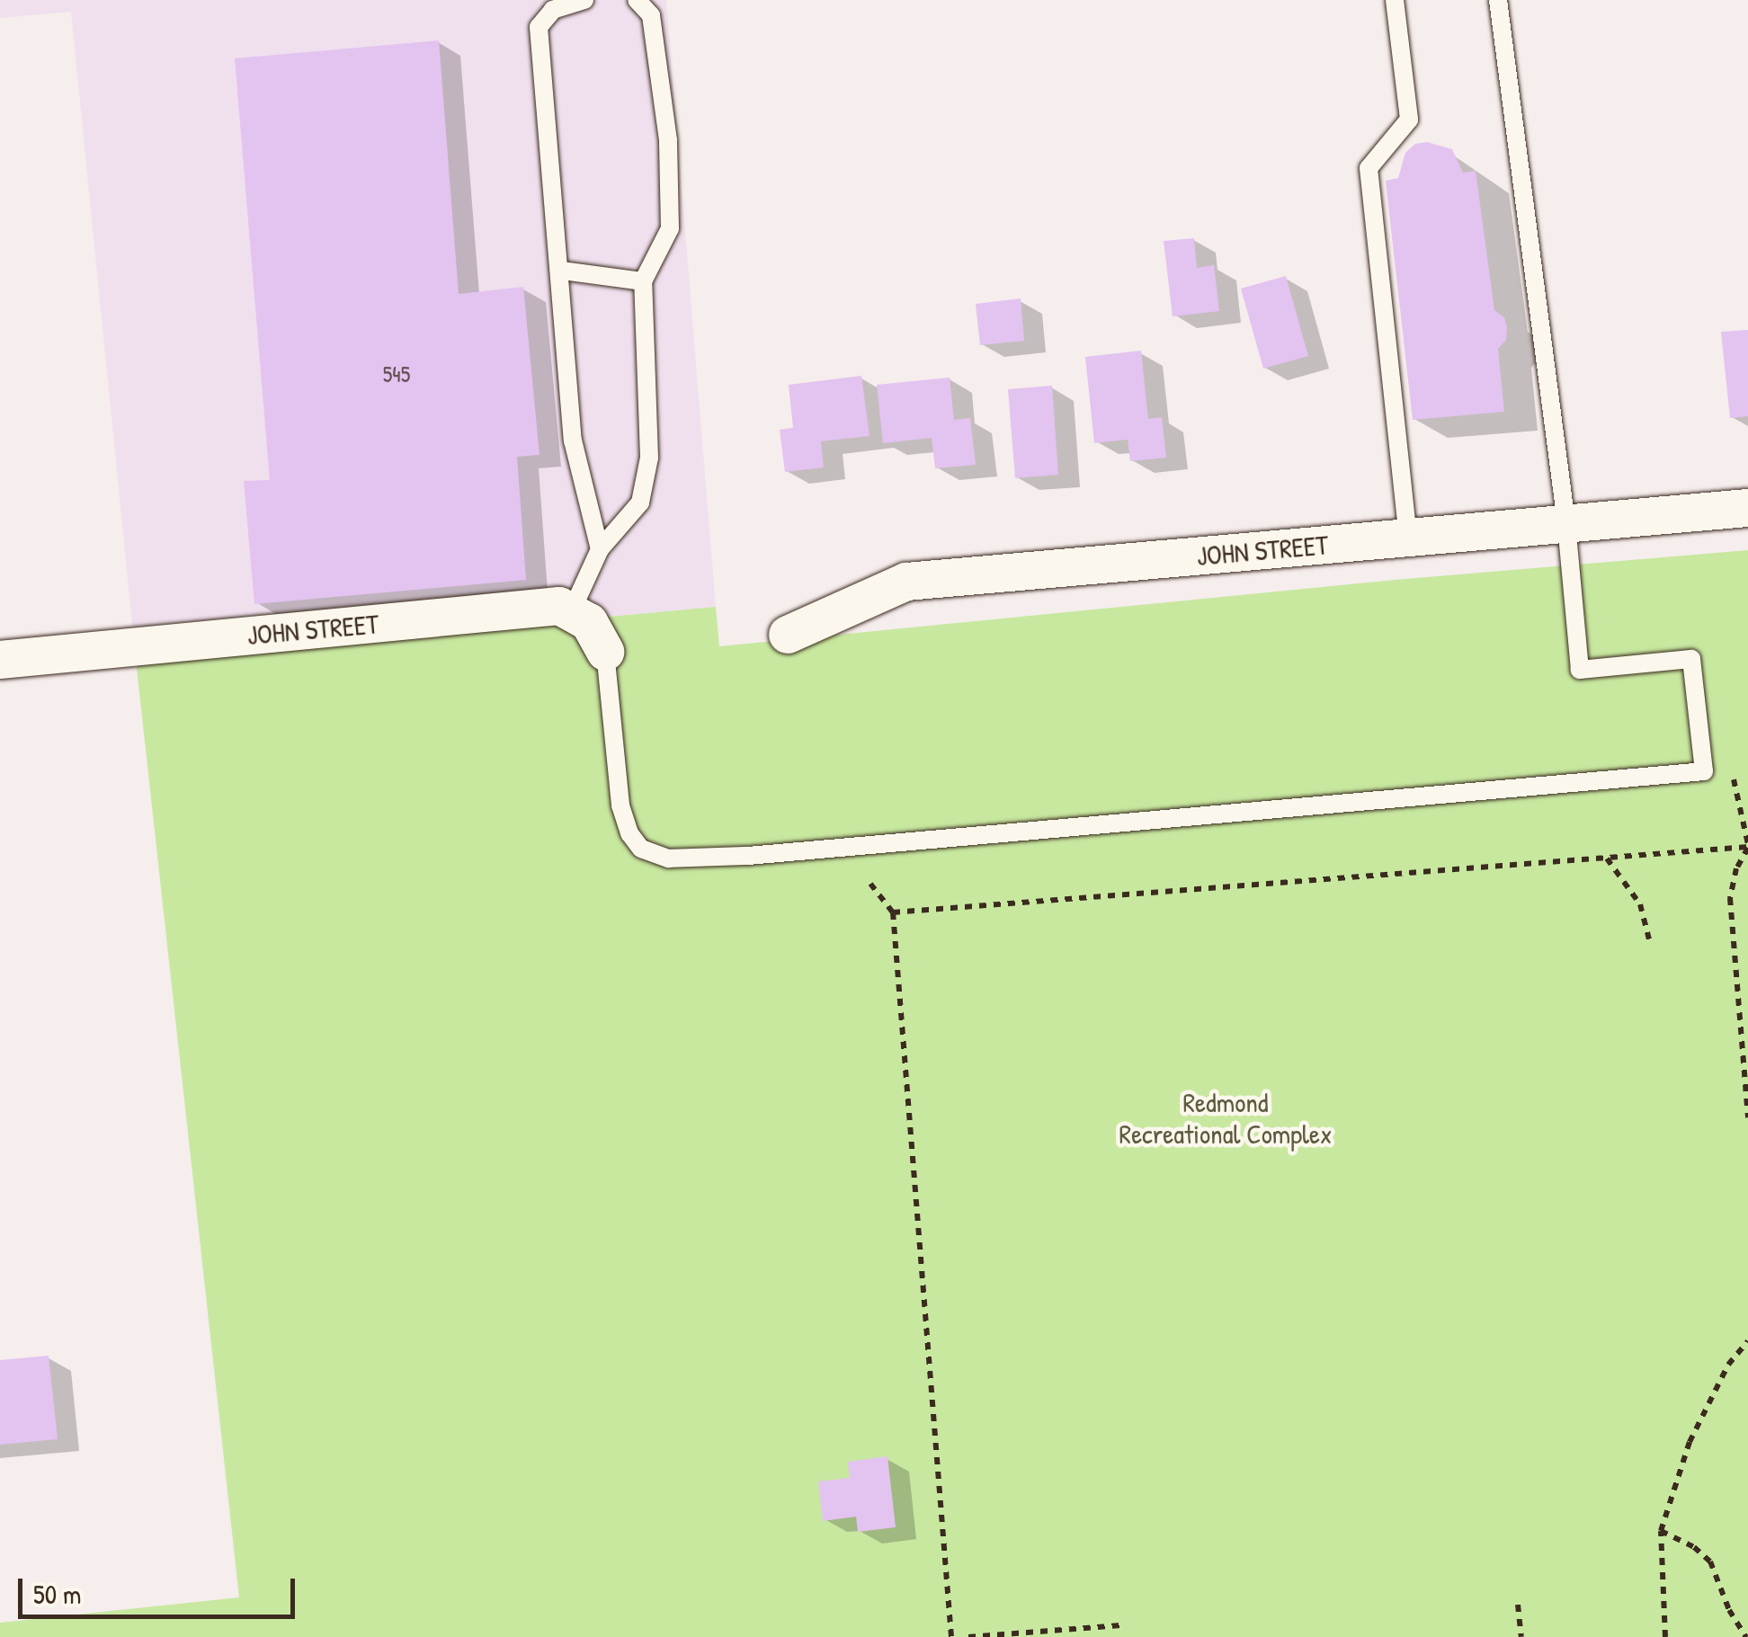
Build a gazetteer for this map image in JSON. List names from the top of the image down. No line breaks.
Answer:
{"streets":{"street":["JOHN STREET"]},"parks":["Redmond Recreational Complex"],"house_numbers":["545"],"scale_bar":"50 m"}
